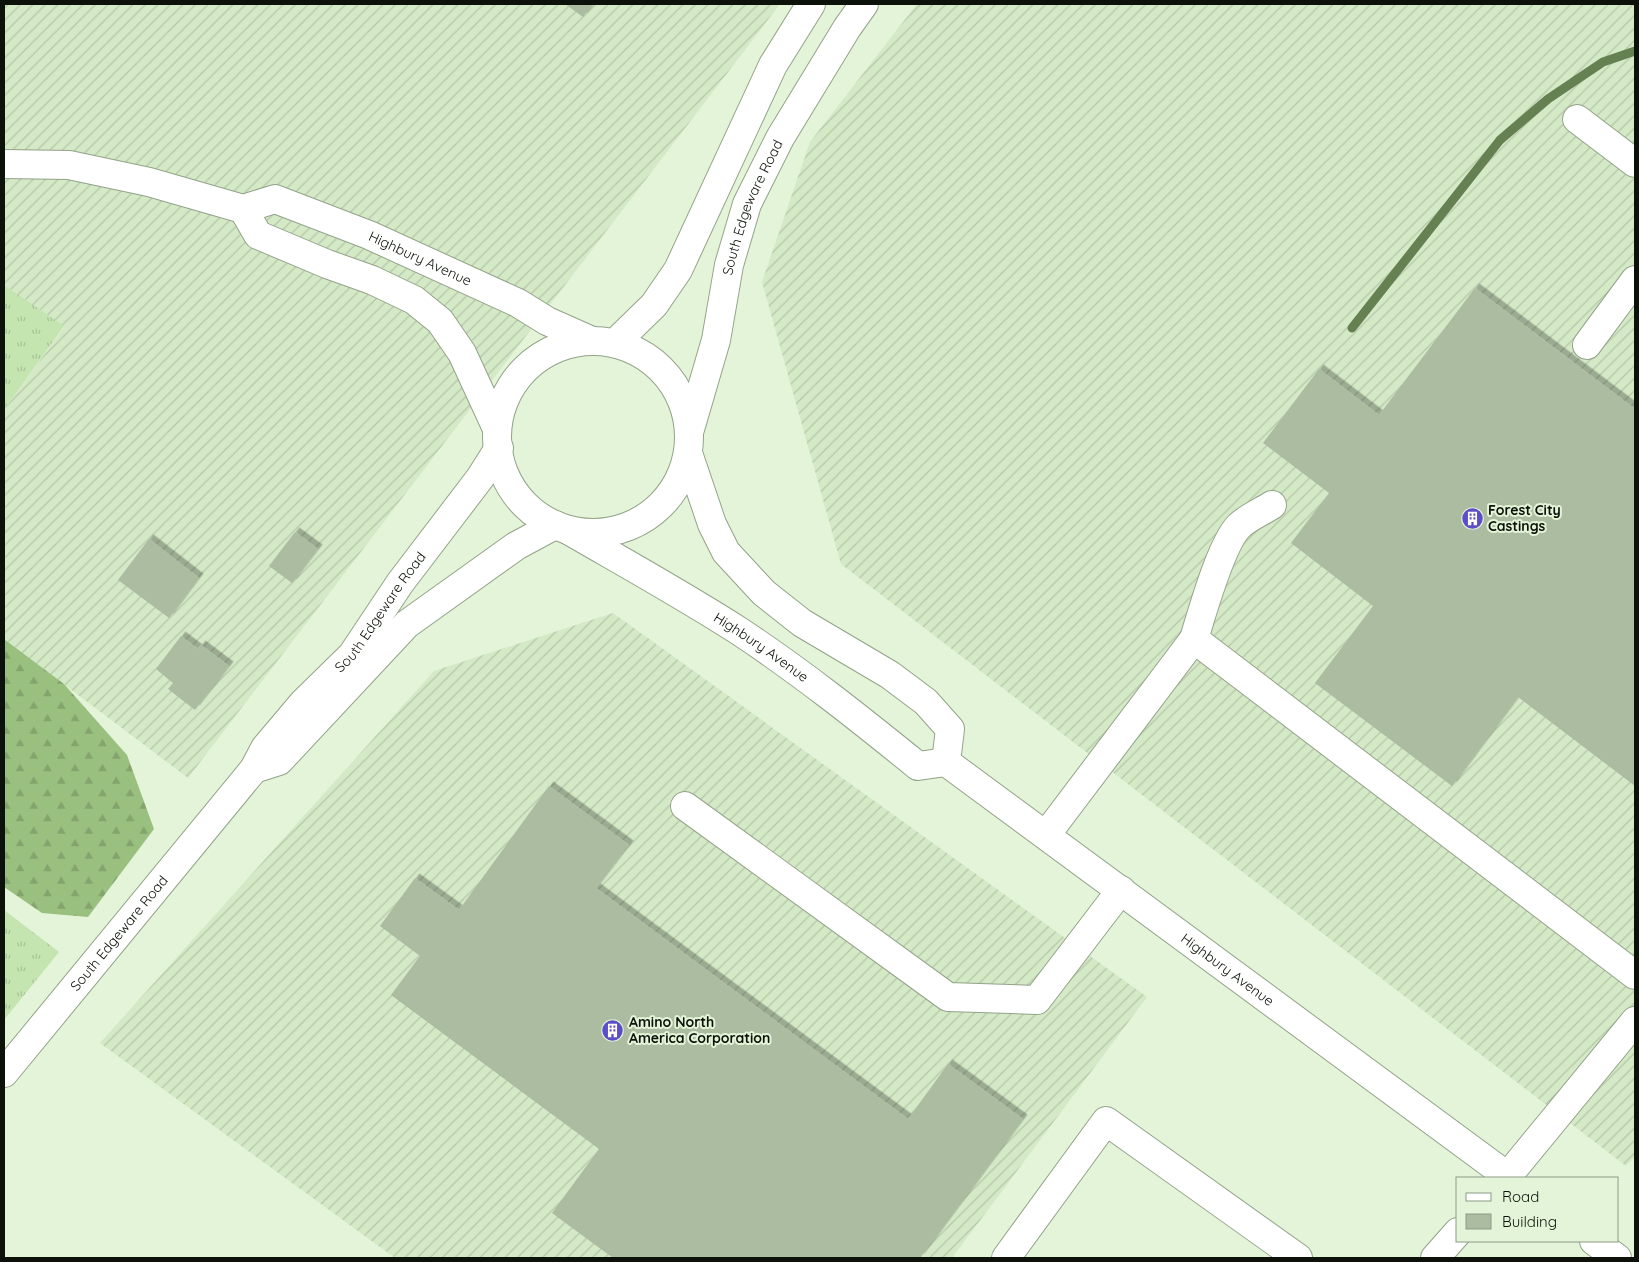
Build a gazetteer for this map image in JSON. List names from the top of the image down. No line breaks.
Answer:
{"streets":{"main road":["South Edgeware Road","Highbury Avenue"]},"crossings":[["South Edgeware Road","Highbury Avenue"]],"places":{"building":["Forest City Castings","Amino North America Corporation"]},"legend":["Road","Building"]}
